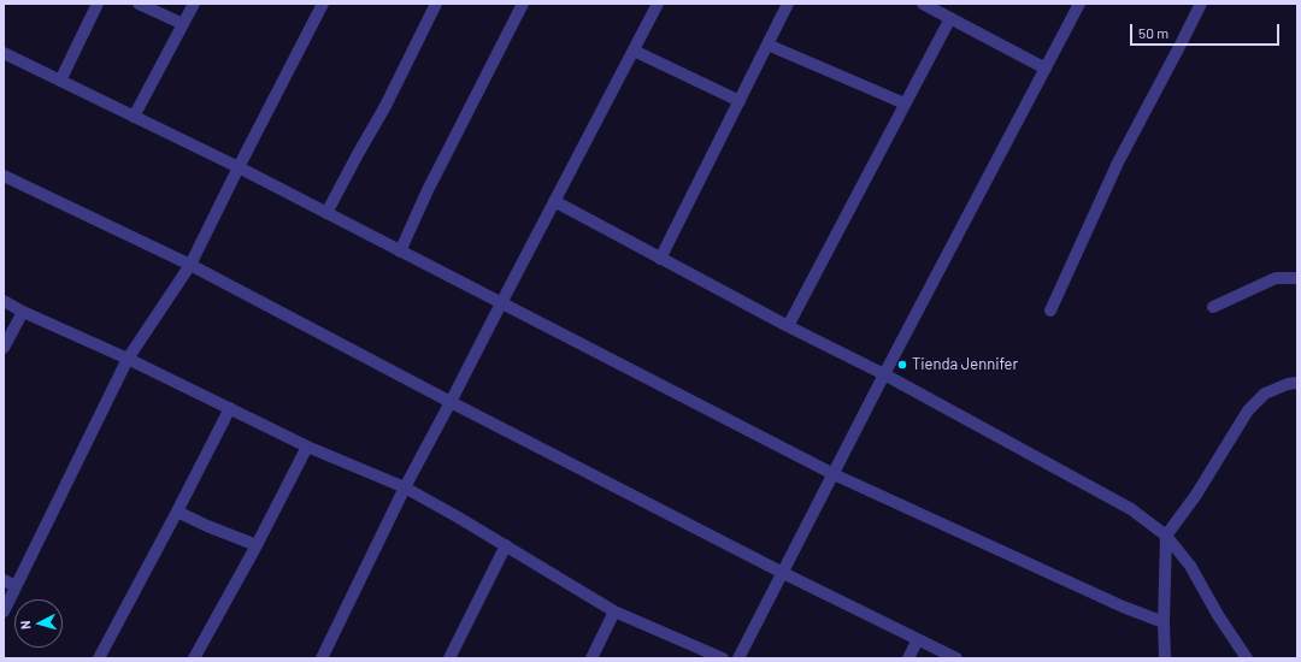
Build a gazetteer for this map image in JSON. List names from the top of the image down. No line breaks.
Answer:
{"places":["Tienda Jennifer"],"scale_bar":"50 m","north":"left"}
